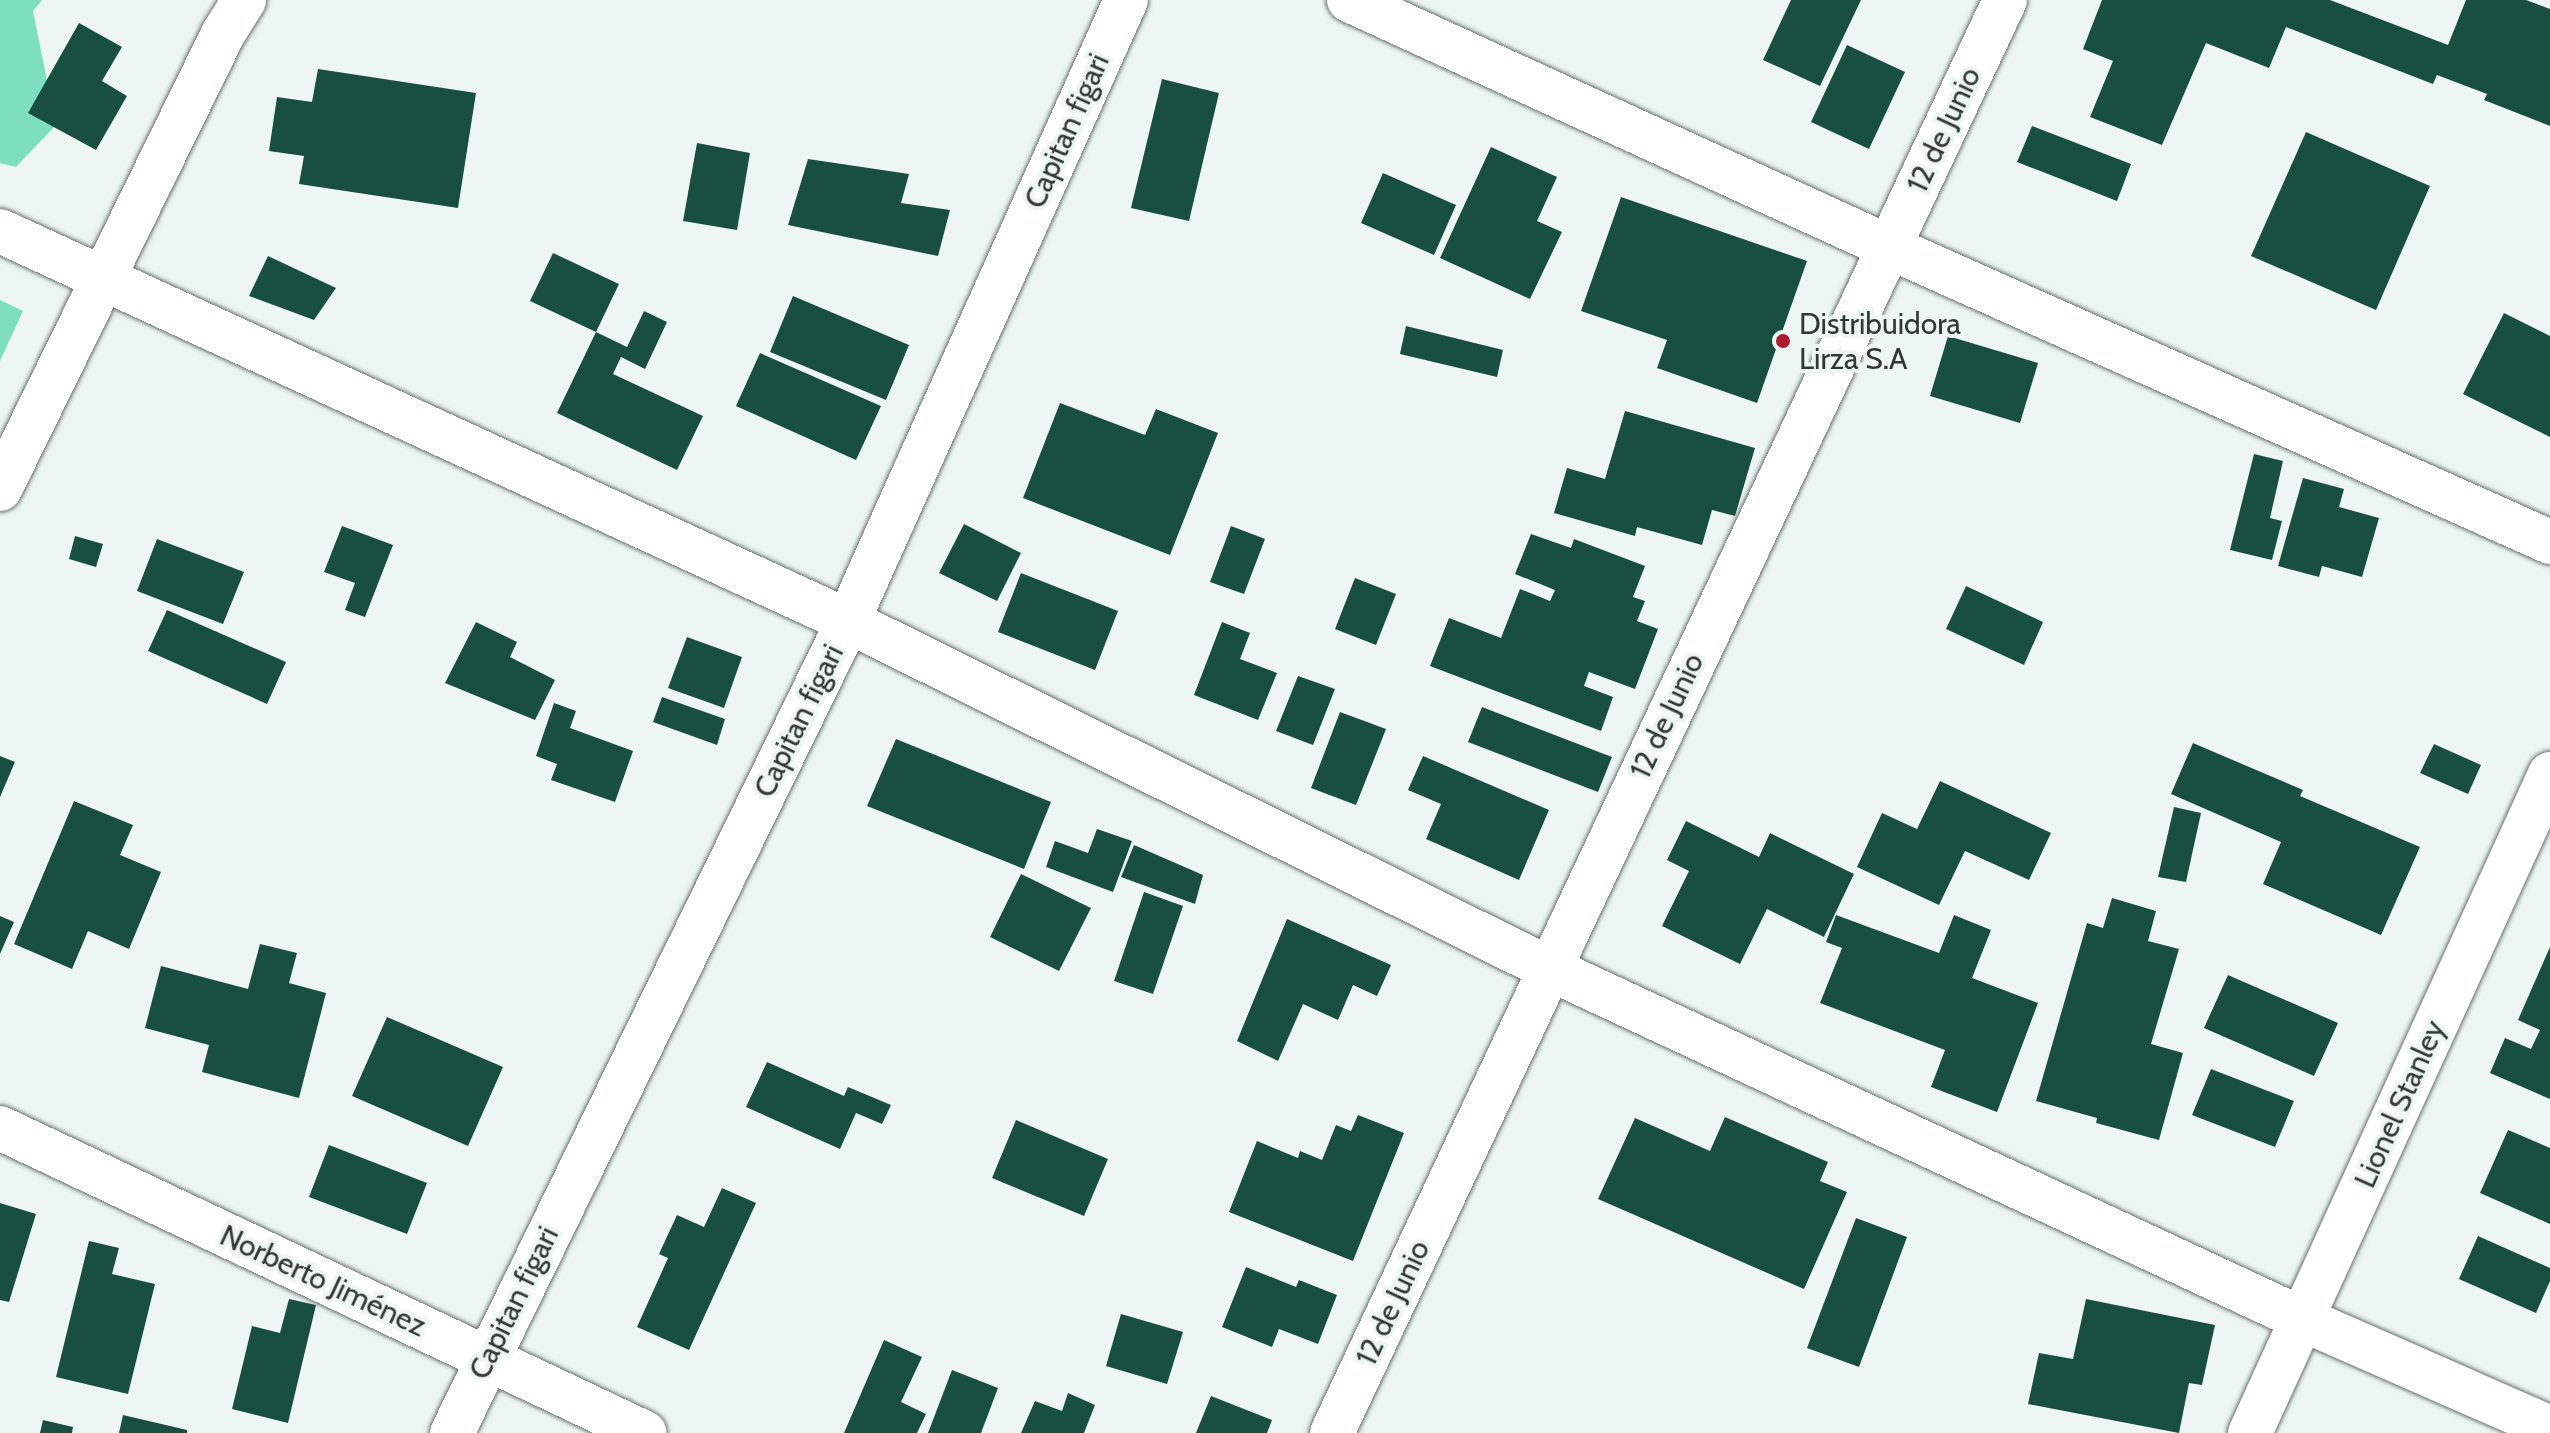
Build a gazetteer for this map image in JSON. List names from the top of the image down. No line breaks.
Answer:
{"streets":{"street":["12 de Junio","Capitan figari","Lionel Stanley","Norberto Jiménez"]},"crossings":[["Capitan figari","Norberto Jiménez"]],"places":["Distribuidora Lirza S.A"]}
